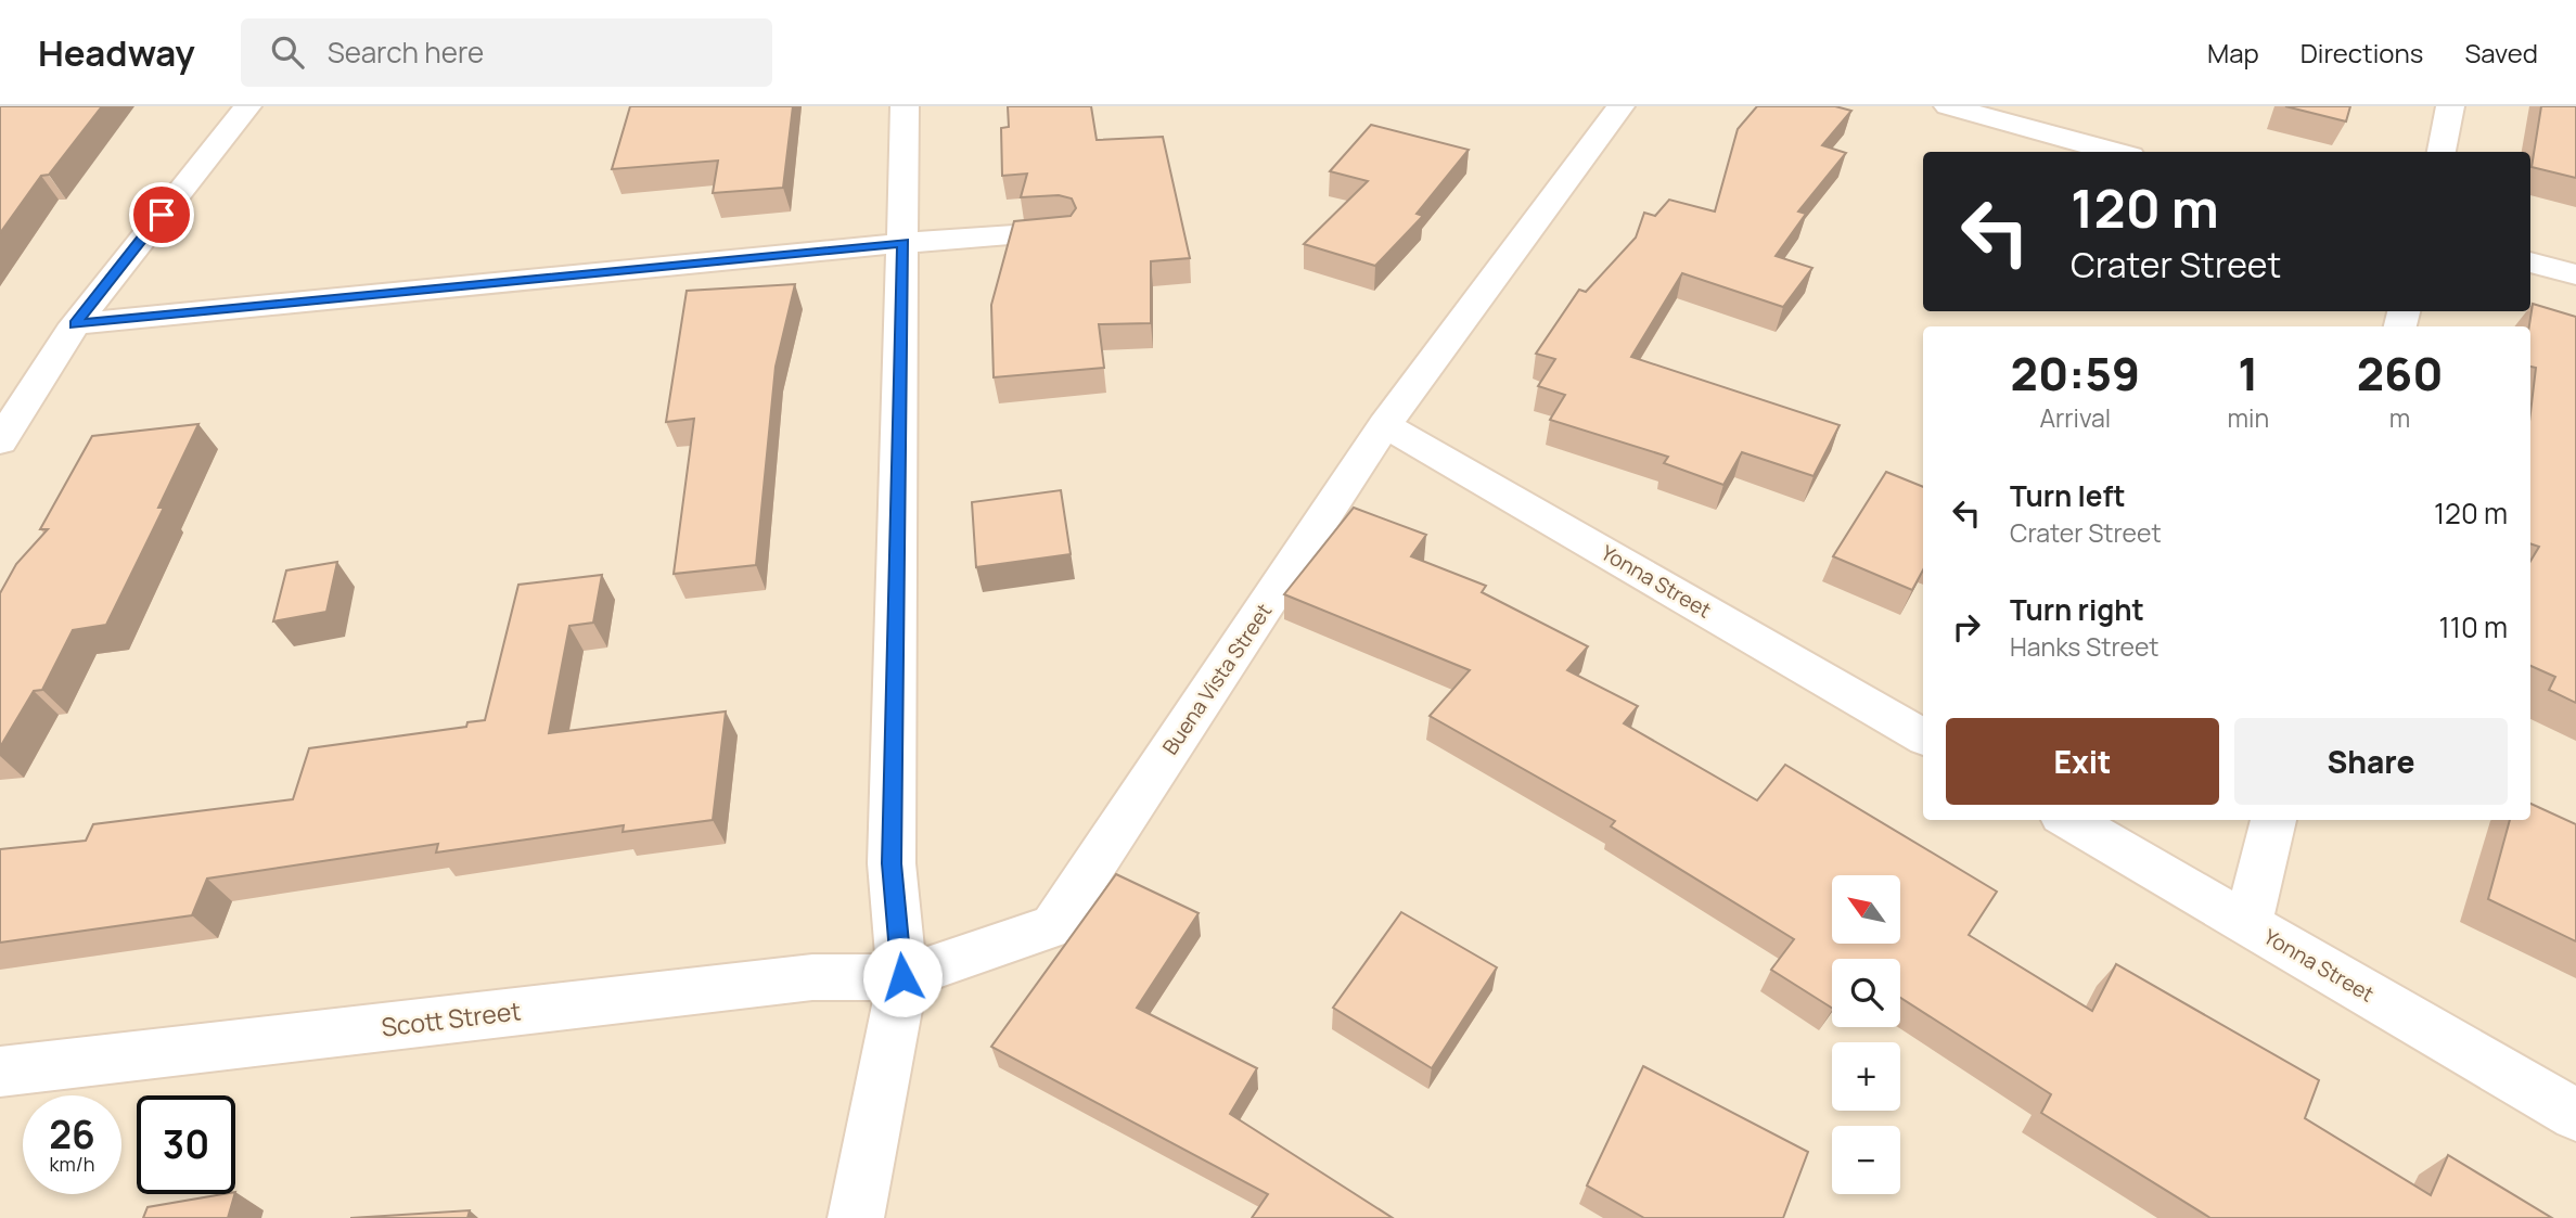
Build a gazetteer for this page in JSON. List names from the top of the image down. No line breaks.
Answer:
{"streets":{"street":["Yonna Street","Buena Vista Street","Scott Street"]},"crossings":[["Yonna Street","Buena Vista Street"],["Buena Vista Street","Scott Street"]],"north":"top left","page":{"header":"Headway","search":"Search here","nav":["Map","Directions","Saved"],"turn":["120 m","Crater Street"],"eta":["20:59","Arrival","1","min","260","m"],"list":[{"name":"Turn left","note":"Crater Street","value":"120 m"},{"name":"Turn right","note":"Hanks Street","value":"110 m"}],"buttons":["Exit","Share"],"map_buttons":["+","−"],"speed":"26 km/h","limit":"30"}}
